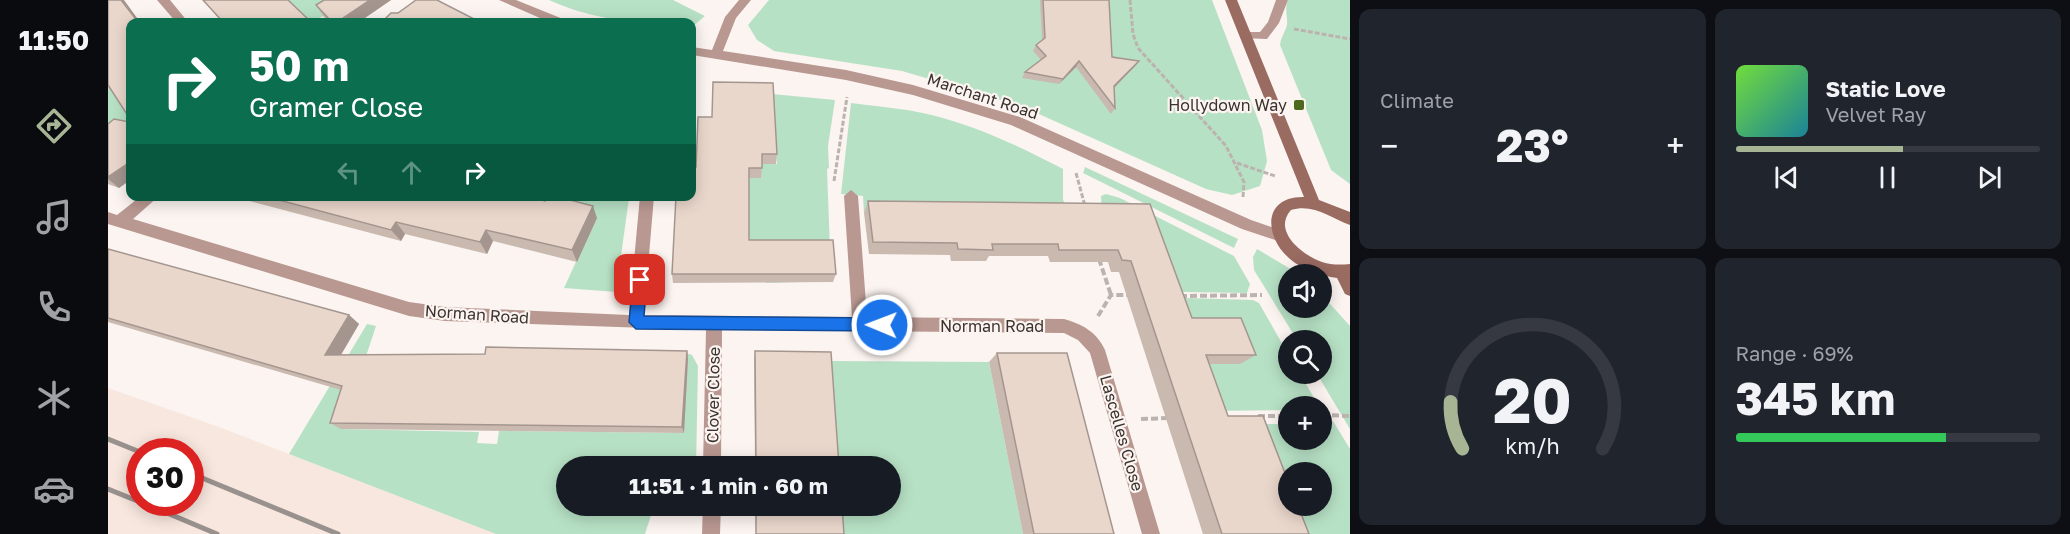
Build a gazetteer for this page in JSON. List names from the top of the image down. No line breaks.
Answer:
{"streets":{"street":["Marchant Road","Norman Road","Clover Close","Lascelles Close"]},"crossings":[["Norman Road","Clover Close"],["Norman Road","Lascelles Close"]],"places":{"transit":["Hollydown Way"]},"page":{"tabs":"11:50","tile":["Climate",["Range · 69%","345 km"]],"turn":["50 m","Gramer Close"],"song":["Static Love","Velvet Ray"],"heat":["−","23°","+"],"map_buttons":["+","−"],"limit":"30","trip":"11:51 · 1 min · 60 m","gauge":["20","km/h"]}}
